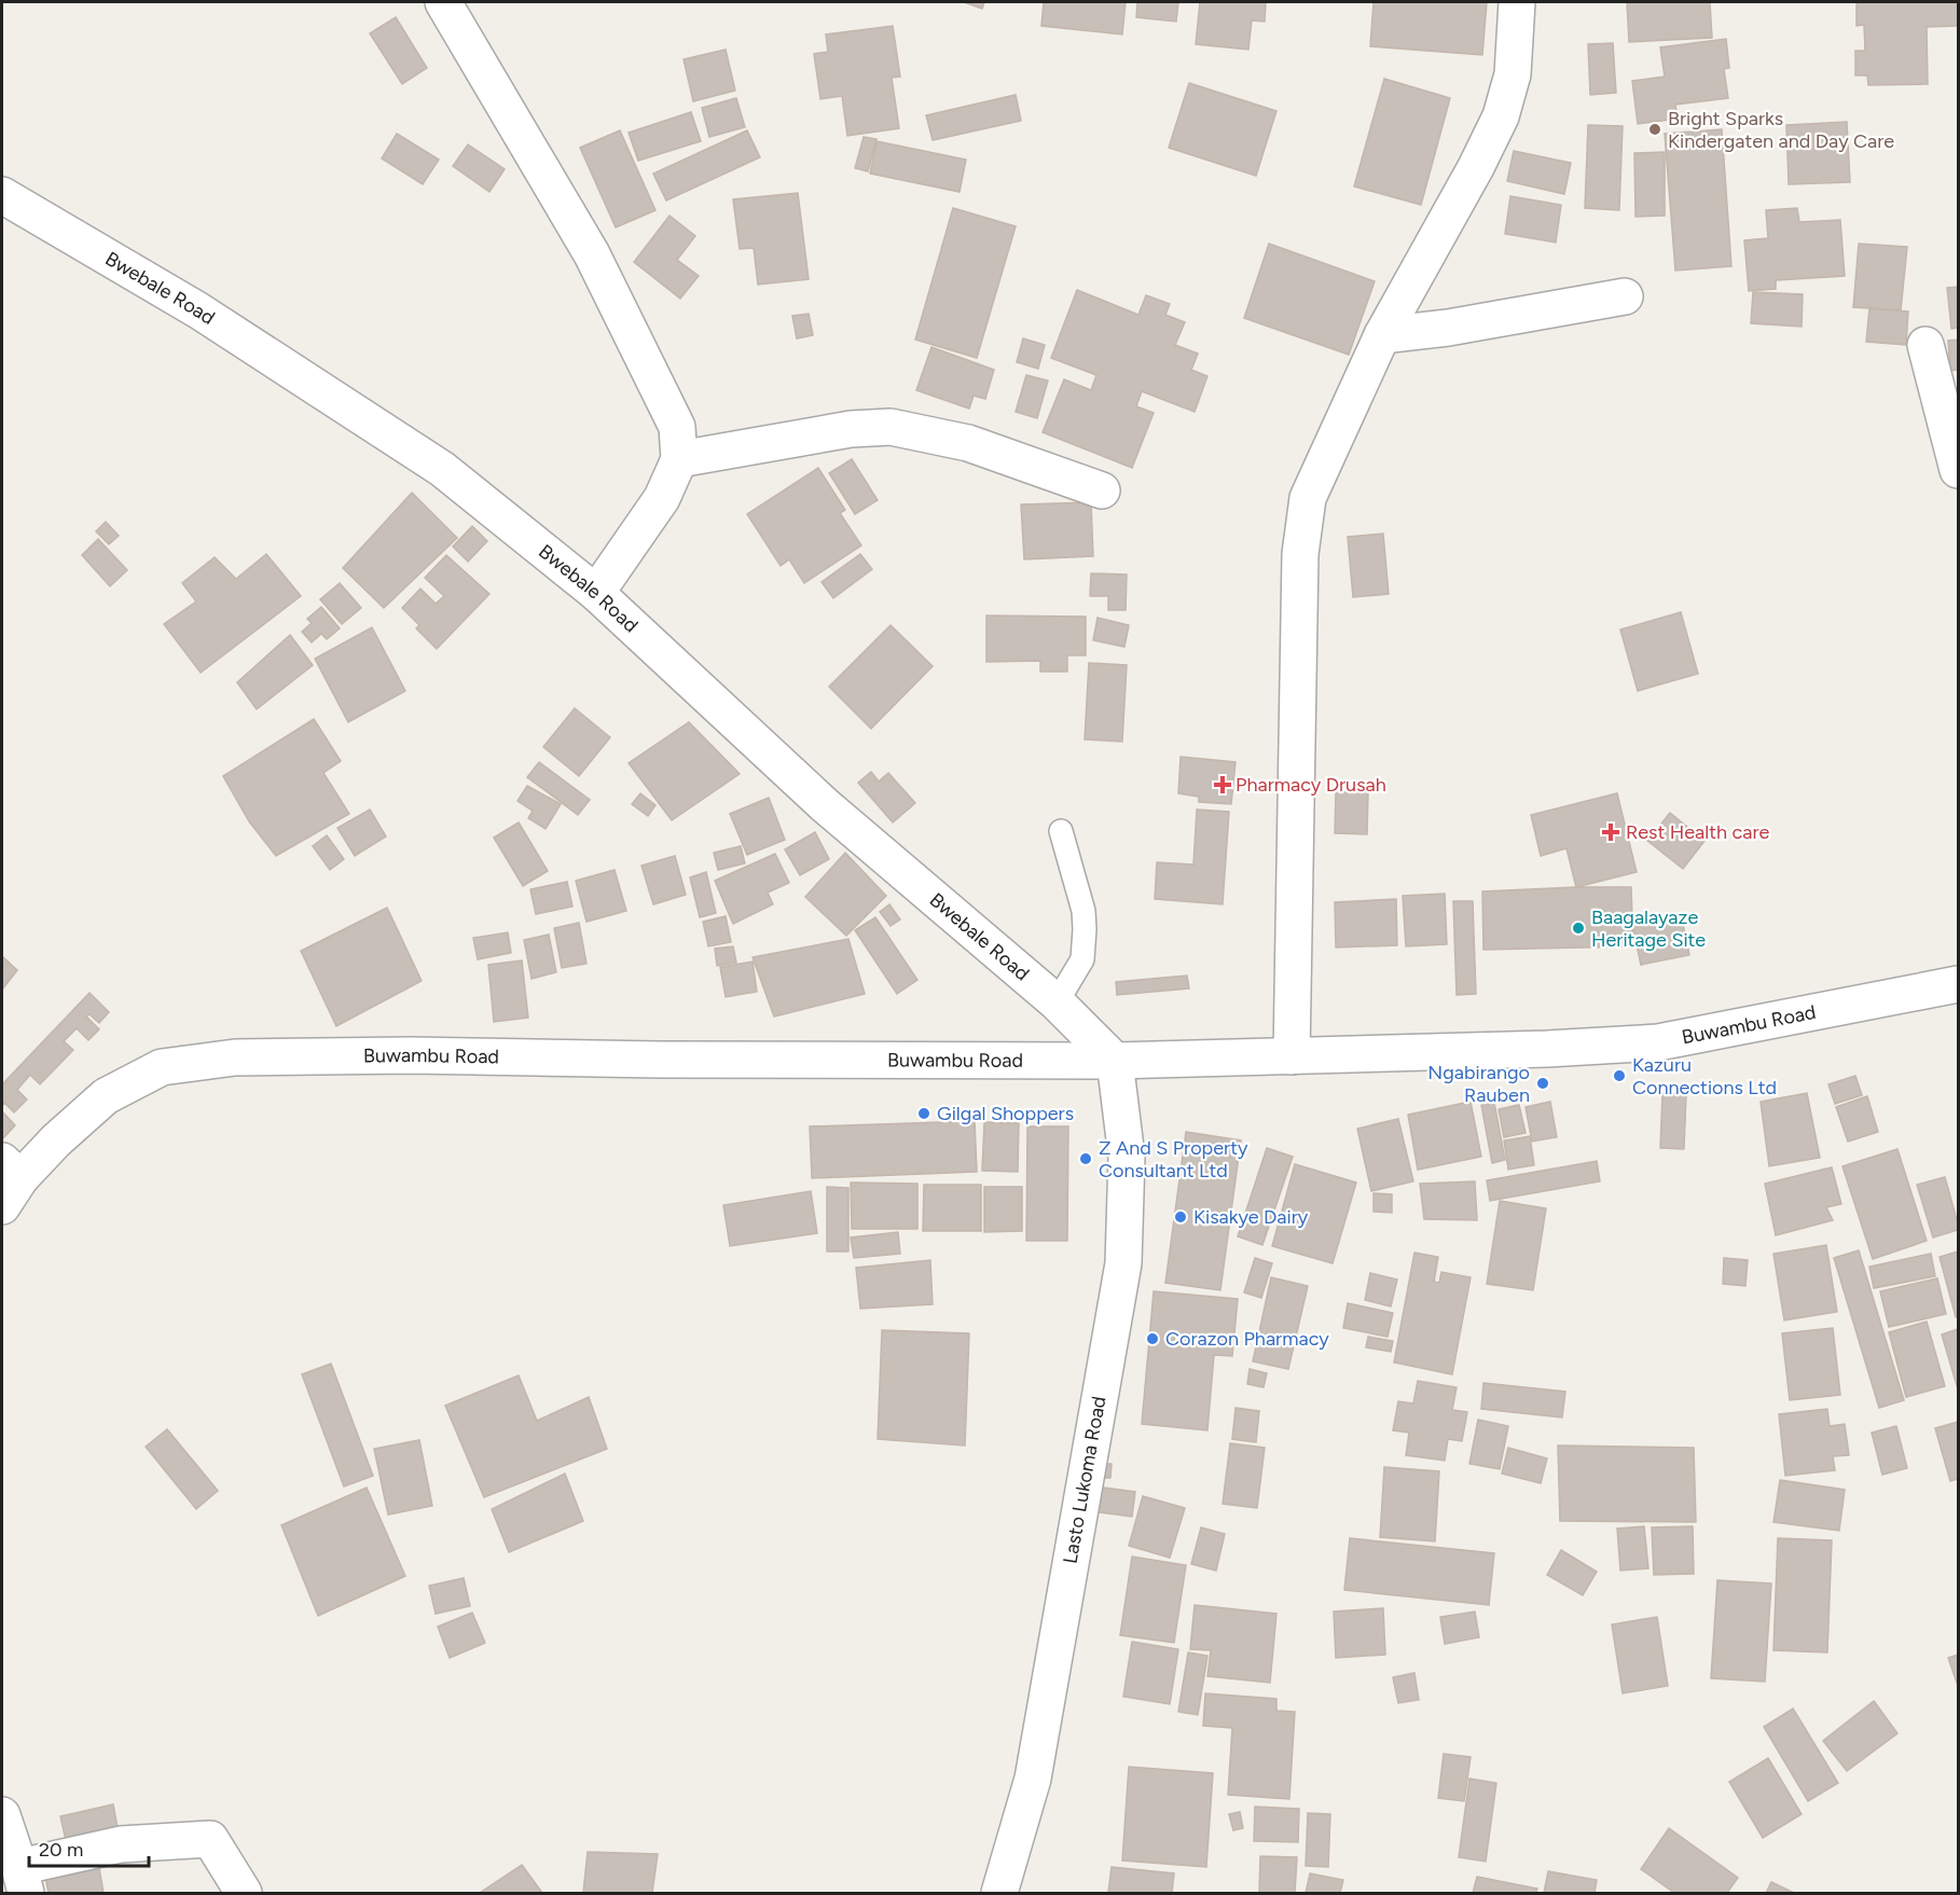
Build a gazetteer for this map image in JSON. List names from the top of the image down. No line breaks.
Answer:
{"streets":{"street":["Bwebale Road","Buwambu Road","Lasto Lukoma Road"]},"crossings":[["Bwebale Road","Buwambu Road"],["Bwebale Road","Lasto Lukoma Road"],["Buwambu Road","Lasto Lukoma Road"]],"places":{"other":["Bright Sparks Kindergaten and Day Care","Baagalayaze Heritage Site","Kazuru Connections Ltd","Ngabirango Rauben","Gilgal Shoppers","Z And S Property Consultant Ltd","Kisakye Dairy","Corazon Pharmacy"],"health":["Pharmacy Drusah","Rest Health care"]},"scale_bar":"20 m"}
